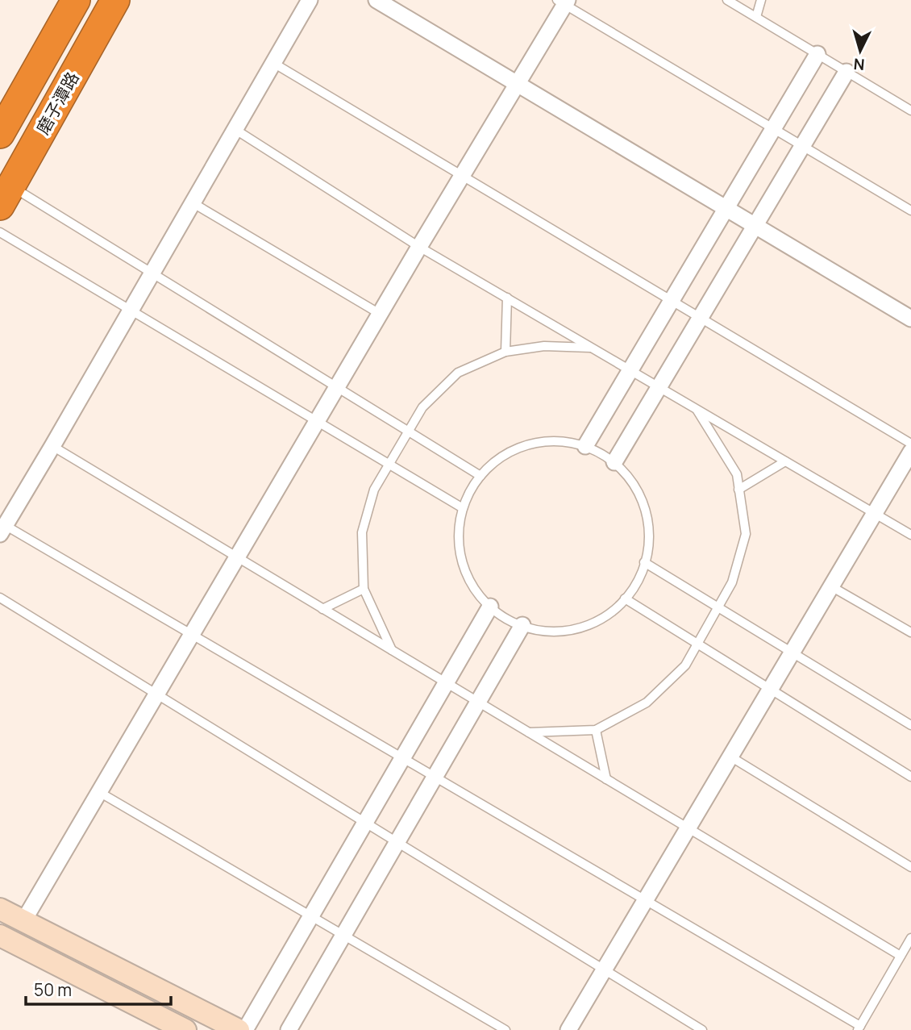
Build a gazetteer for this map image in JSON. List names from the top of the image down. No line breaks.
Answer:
{"streets":{"highway":["磨子潭路"]},"scale_bar":"50 m","north":"bottom"}
